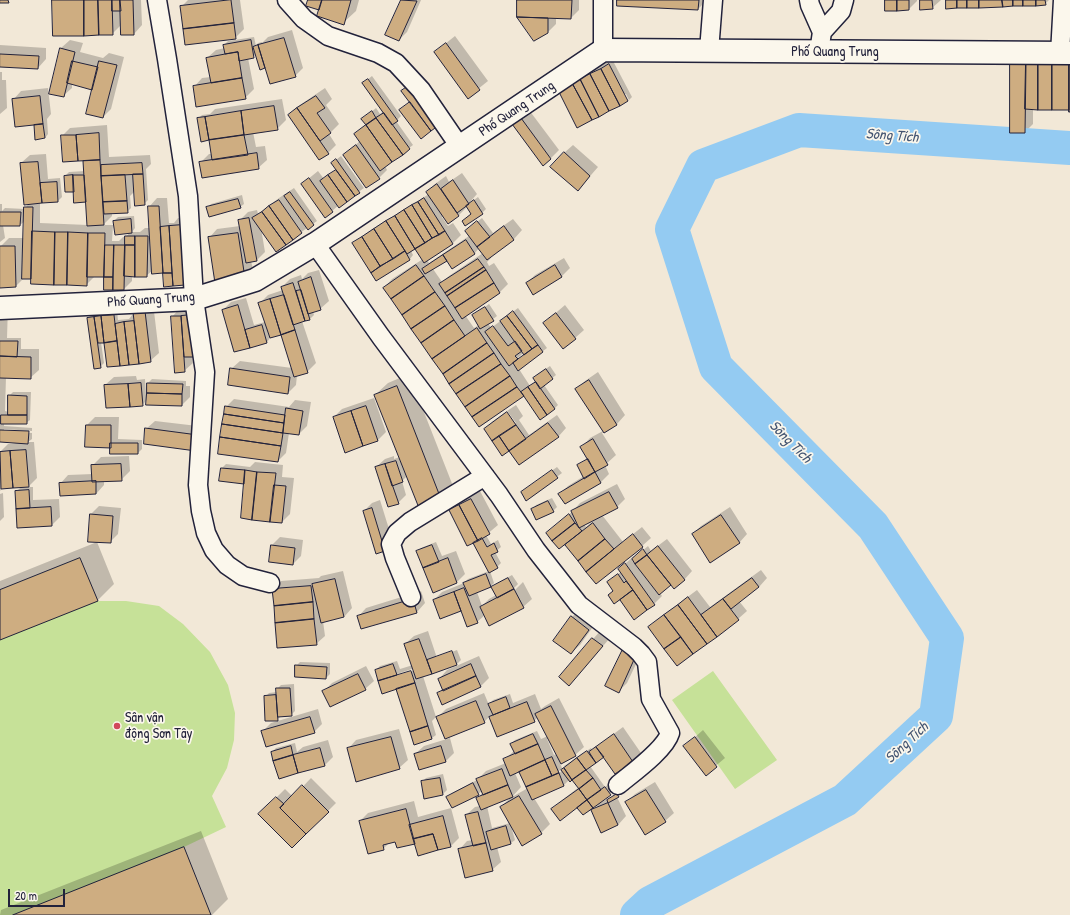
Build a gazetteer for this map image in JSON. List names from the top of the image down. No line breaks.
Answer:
{"streets":{"street":["Phố Quang Trung"]},"water":["Sông Tích"],"places":["Sân vận động Sơn Tây"],"scale_bar":"20 m"}
